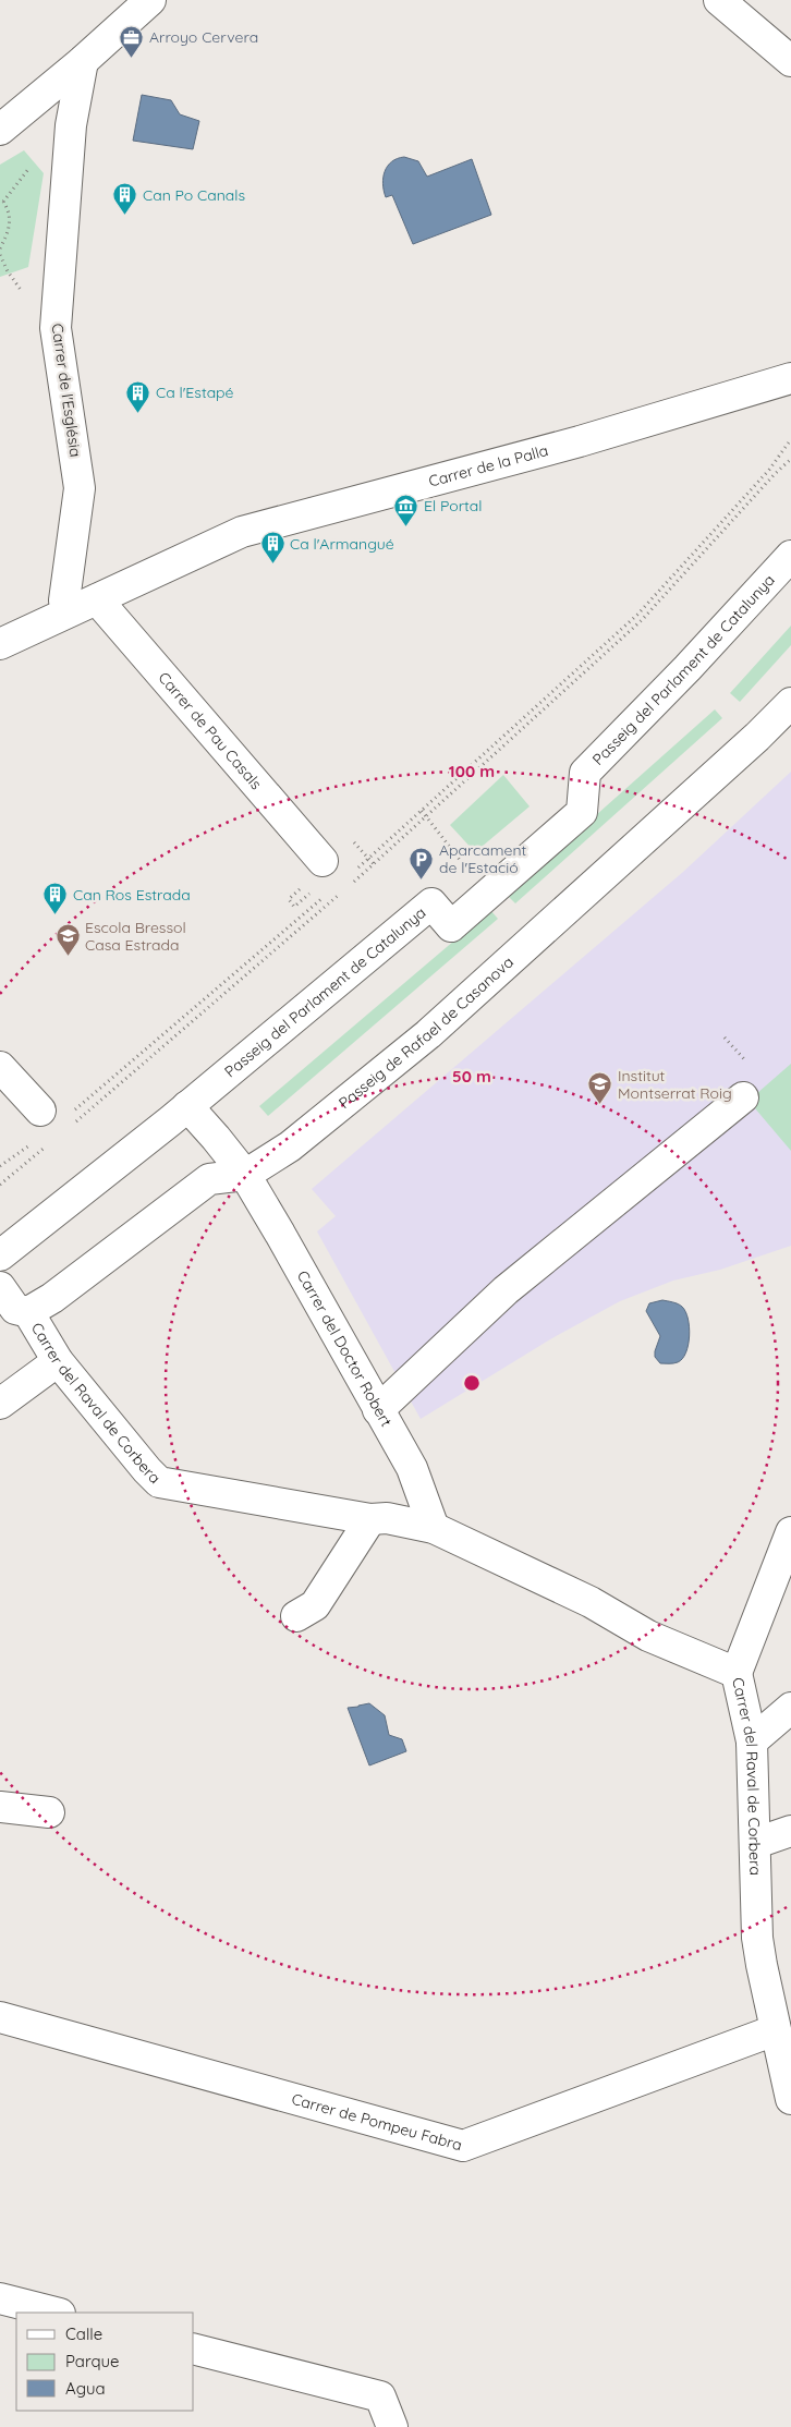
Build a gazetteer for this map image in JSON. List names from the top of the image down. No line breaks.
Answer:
{"streets":{"street":["Carrer de l'Església","Carrer de la Palla","Passeig del Parlament de Catalunya","Carrer de Pau Casals","Passeig de Rafael de Casanova","Carrer del Doctor Robert","Carrer del Raval de Corbera","Carrer de Pompeu Fabra"]},"crossings":[["Carrer de l'Església","Carrer de la Palla"],["Carrer de la Palla","Carrer de Pau Casals"],["Passeig del Parlament de Catalunya","Carrer del Doctor Robert"],["Passeig de Rafael de Casanova","Carrer del Doctor Robert"],["Passeig de Rafael de Casanova","Carrer del Raval de Corbera"],["Carrer del Doctor Robert","Carrer del Raval de Corbera"],["Carrer del Raval de Corbera","Carrer de Pompeu Fabra"]],"places":{"office":["Arroyo Cervera"],"building":["Can Po Canals","Ca l'Estapé","Ca l'Armangué","Can Ros Estrada"],"museum":["El Portal"],"parking":["Aparcament de l'Estació"],"school or university":["Escola Bressol Casa Estrada","Institut Montserrat Roig"]},"legend":["Calle","Parque","Agua"],"rings":["100 m","50 m"]}
